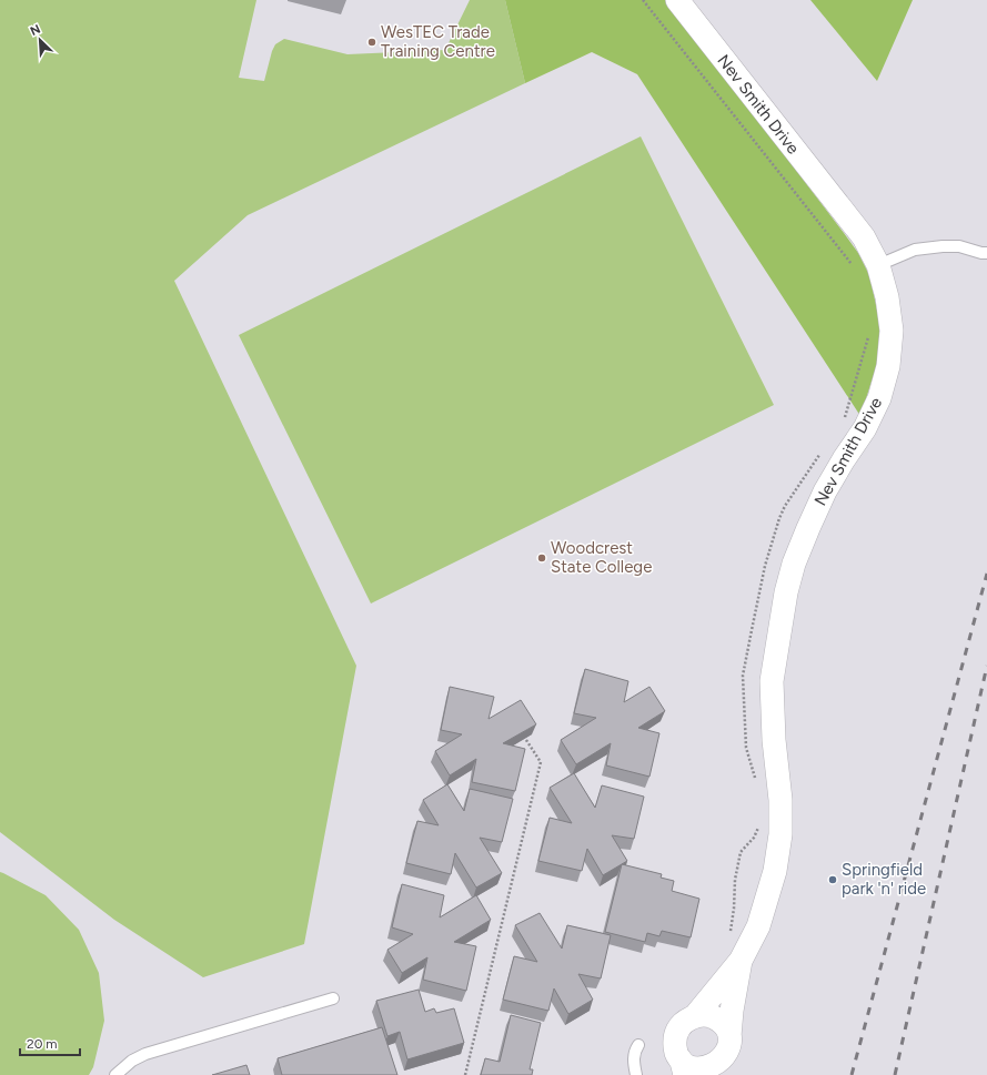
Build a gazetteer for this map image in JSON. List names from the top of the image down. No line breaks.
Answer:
{"streets":{"street":["Nev Smith Drive"]},"places":["WesTEC Trade Training Centre","Woodcrest State College","Springfield park 'n' ride"],"scale_bar":"20 m","north":"top left"}
